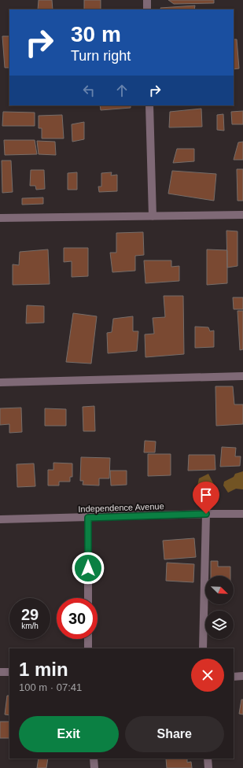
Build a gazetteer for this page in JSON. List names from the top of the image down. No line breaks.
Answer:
{"streets":{"street":["Independence Avenue"]},"north":"bottom right","page":{"turn":["30 m","Turn right"],"speed":"29 km/h","limit":"30","heading":["1 min","100 m · 07:41"],"buttons":["Exit","Share"]}}
